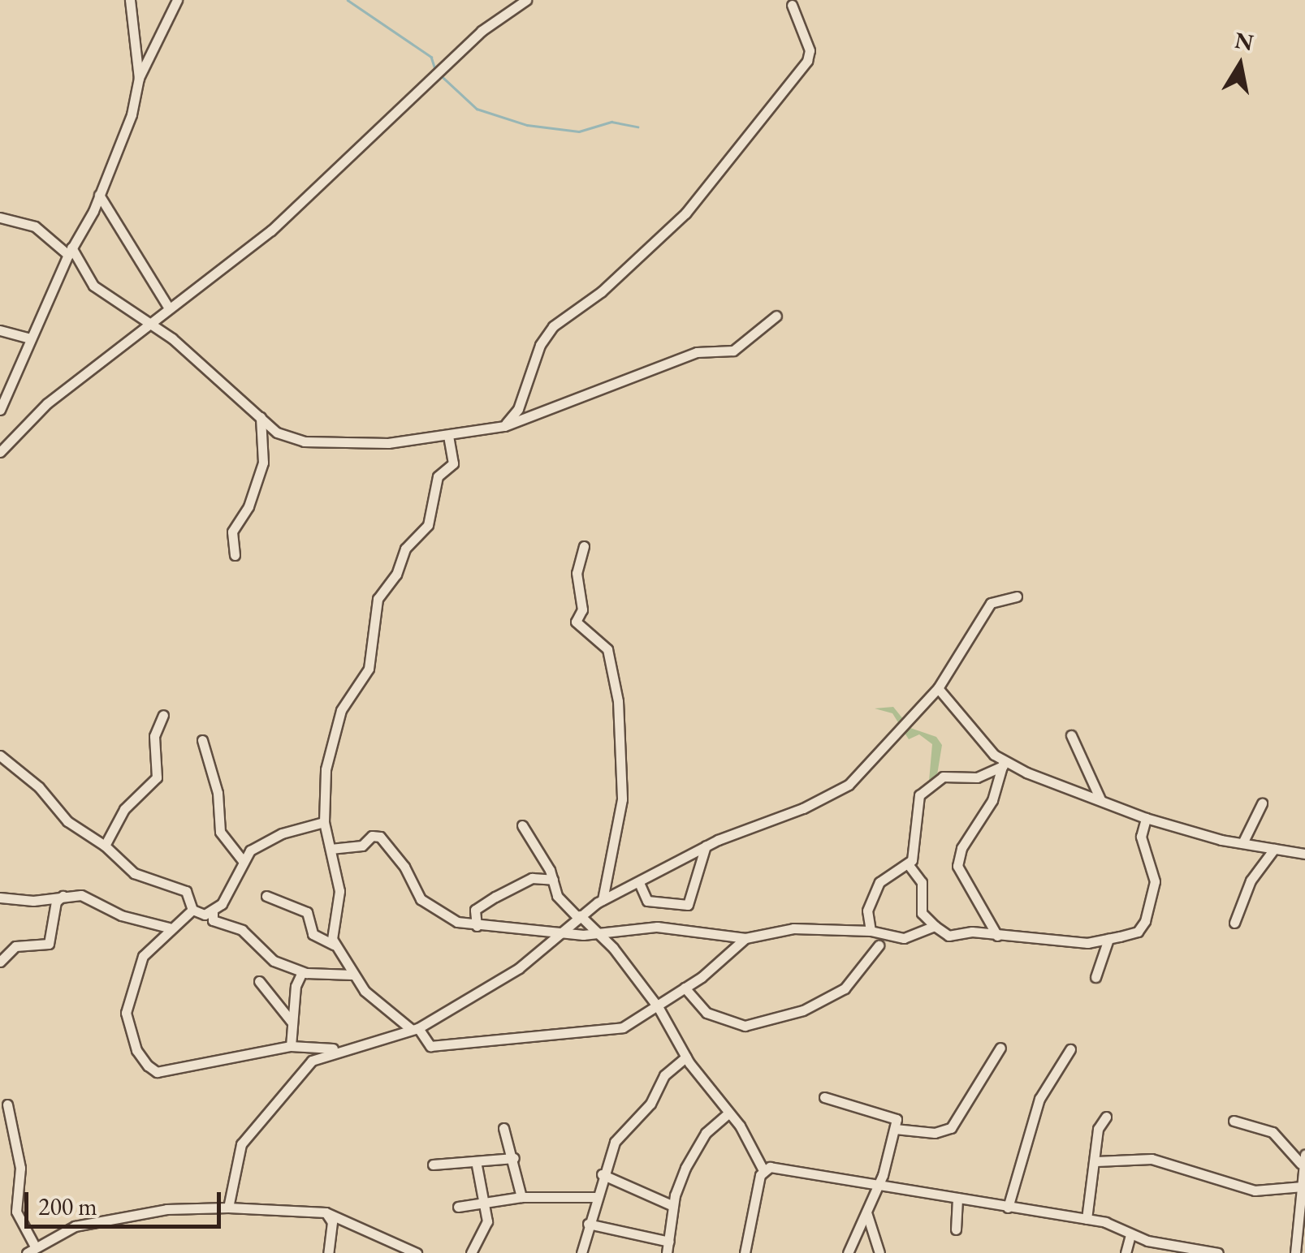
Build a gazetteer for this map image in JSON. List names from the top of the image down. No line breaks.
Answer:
{"scale_bar":"200 m","north":"top"}
